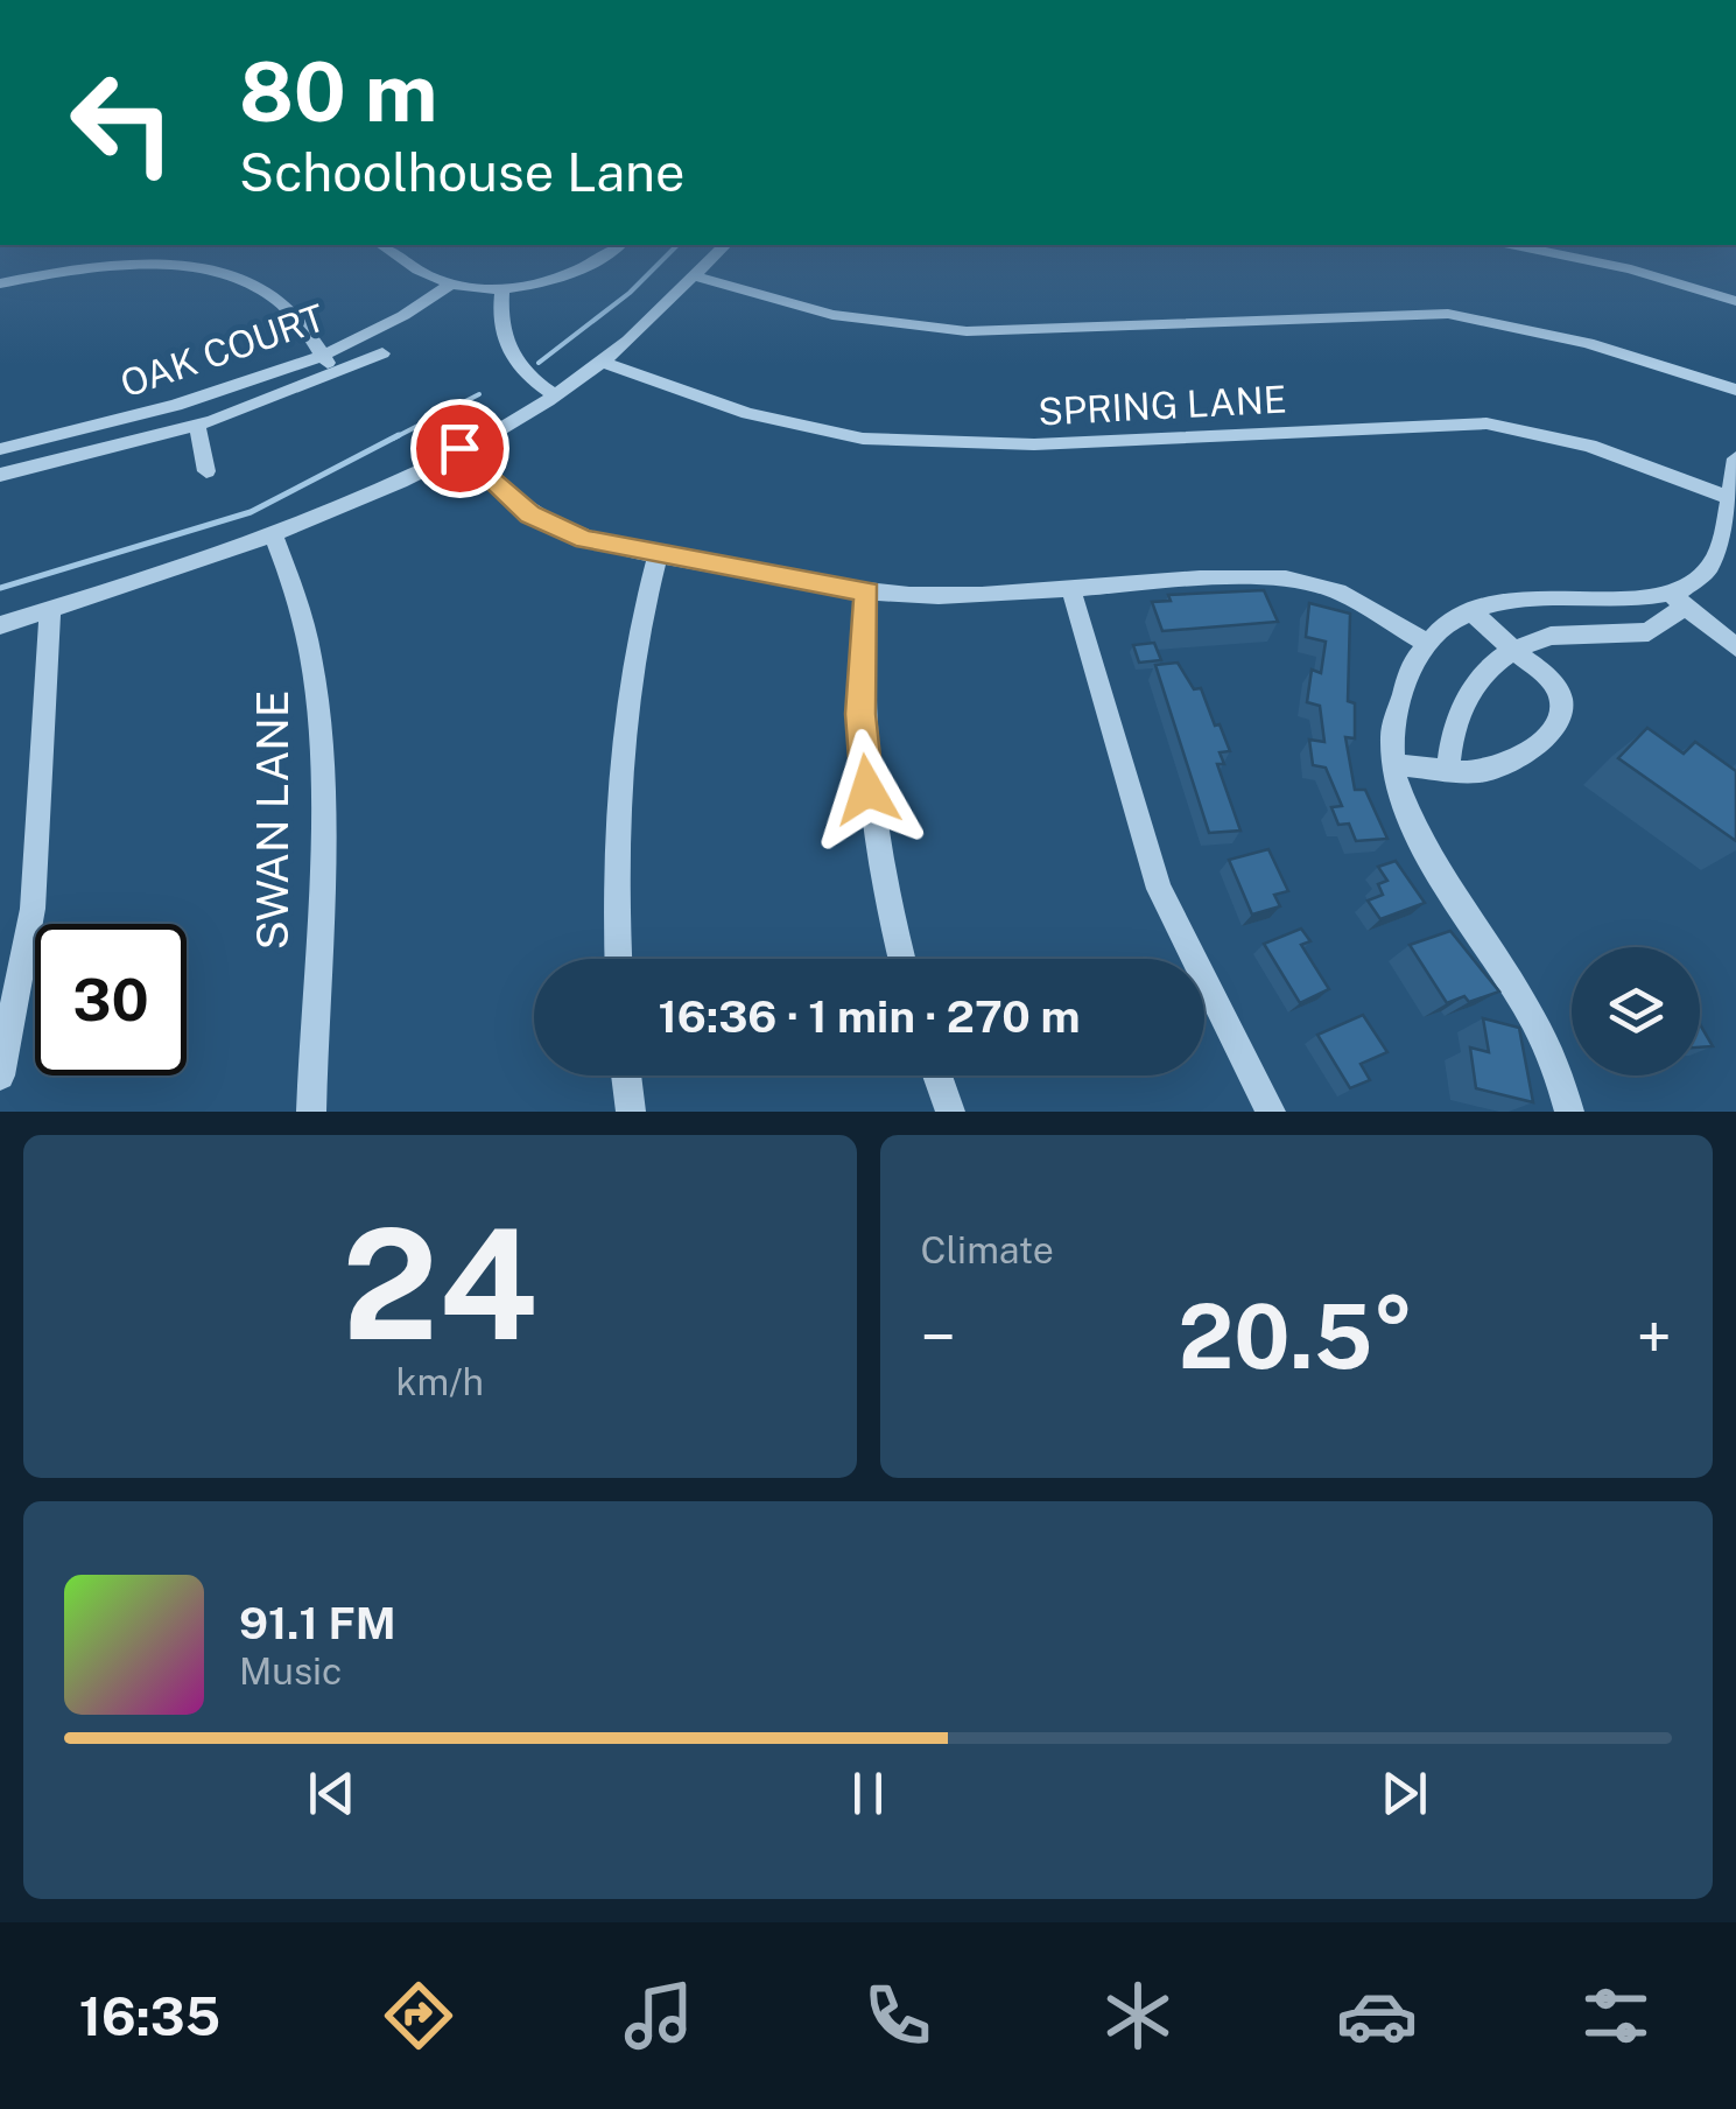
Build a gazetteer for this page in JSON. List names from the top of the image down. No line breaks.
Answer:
{"streets":{"street":["OAK COURT","SPRING LANE","SWAN LANE"]},"page":{"turn":["80 m","Schoolhouse Lane"],"limit":"30","trip":"16:36 · 1 min · 270 m","tile":[["24","km/h"],"Climate"],"heat":["−","20.5°","+"],"song":["91.1 FM","Music"],"tabs":"16:35"}}
